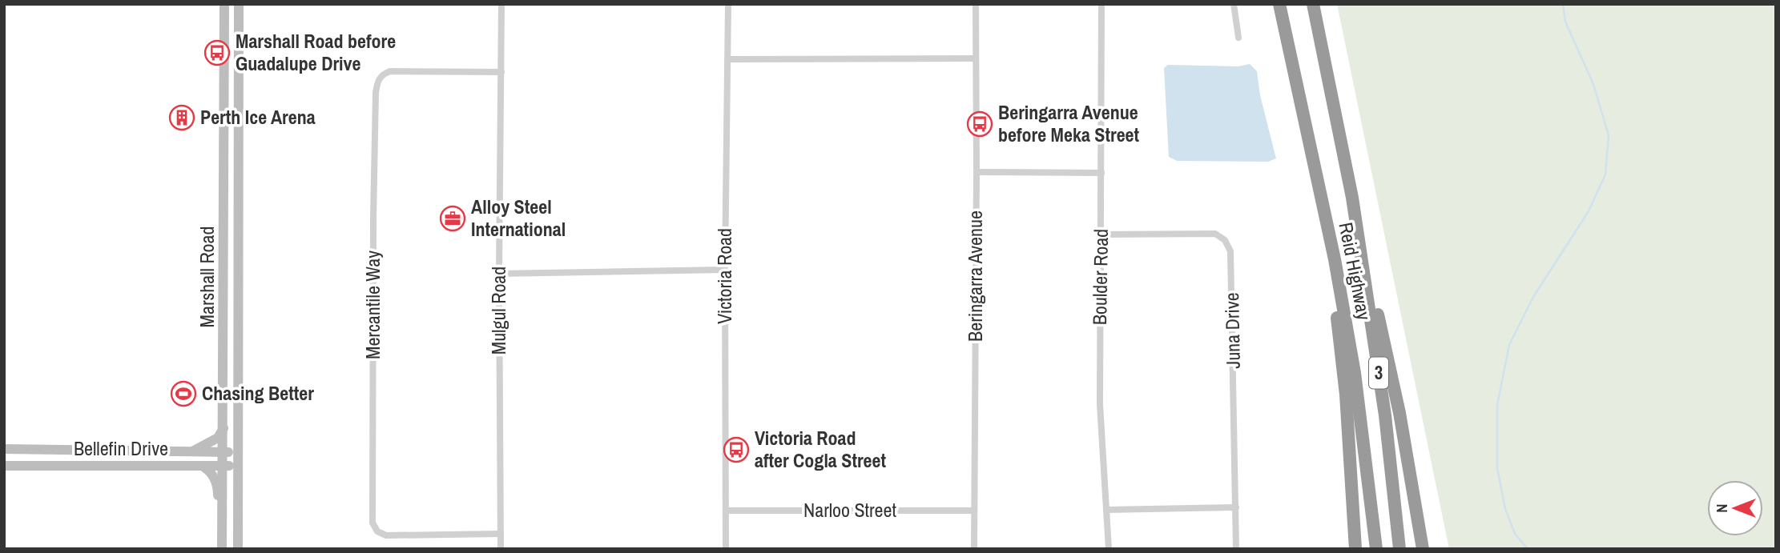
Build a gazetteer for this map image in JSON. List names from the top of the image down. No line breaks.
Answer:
{"streets":{"highway":["Reid Highway","3"],"main road":["Marshall Road","Bellefin Drive"],"street":["Victoria Road","Beringarra Avenue","Boulder Road","Mercantile Way","Mulgul Road","Juna Drive","Narloo Street"]},"crossings":[["Victoria Road","Narloo Street"],["Beringarra Avenue","Narloo Street"],["Marshall Road","Bellefin Drive"],["Boulder Road","Juna Drive"],["Mercantile Way","Mulgul Road"]],"places":{"bus stop":["Marshall Road before Guadalupe Drive","Beringarra Avenue before Meka Street","Victoria Road after Cogla Street"],"building":["Perth Ice Arena"],"office":["Alloy Steel International"],"sports":["Chasing Better"]},"north":"left"}
